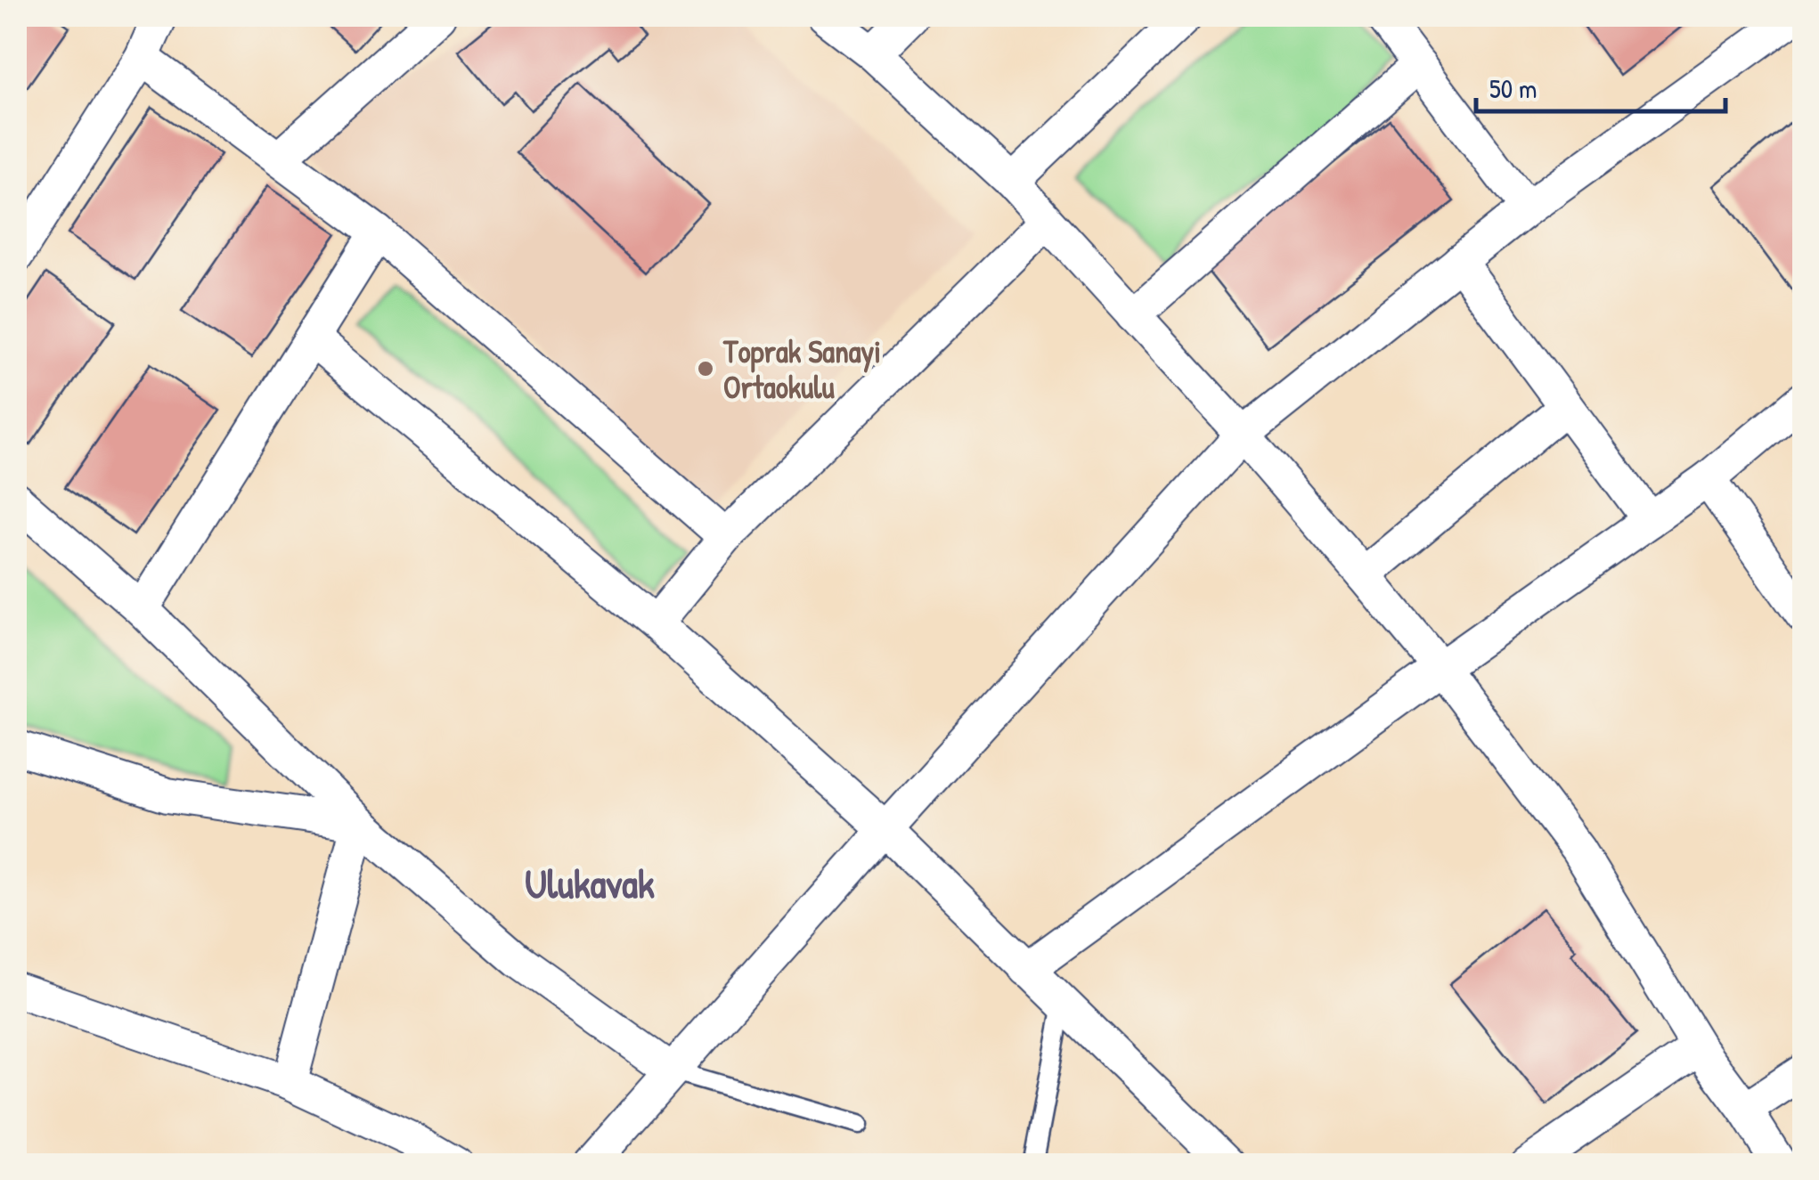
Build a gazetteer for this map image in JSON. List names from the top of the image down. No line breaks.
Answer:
{"districts":["Ulukavak"],"places":["Toprak Sanayi Ortaokulu"],"scale_bar":"50 m"}
